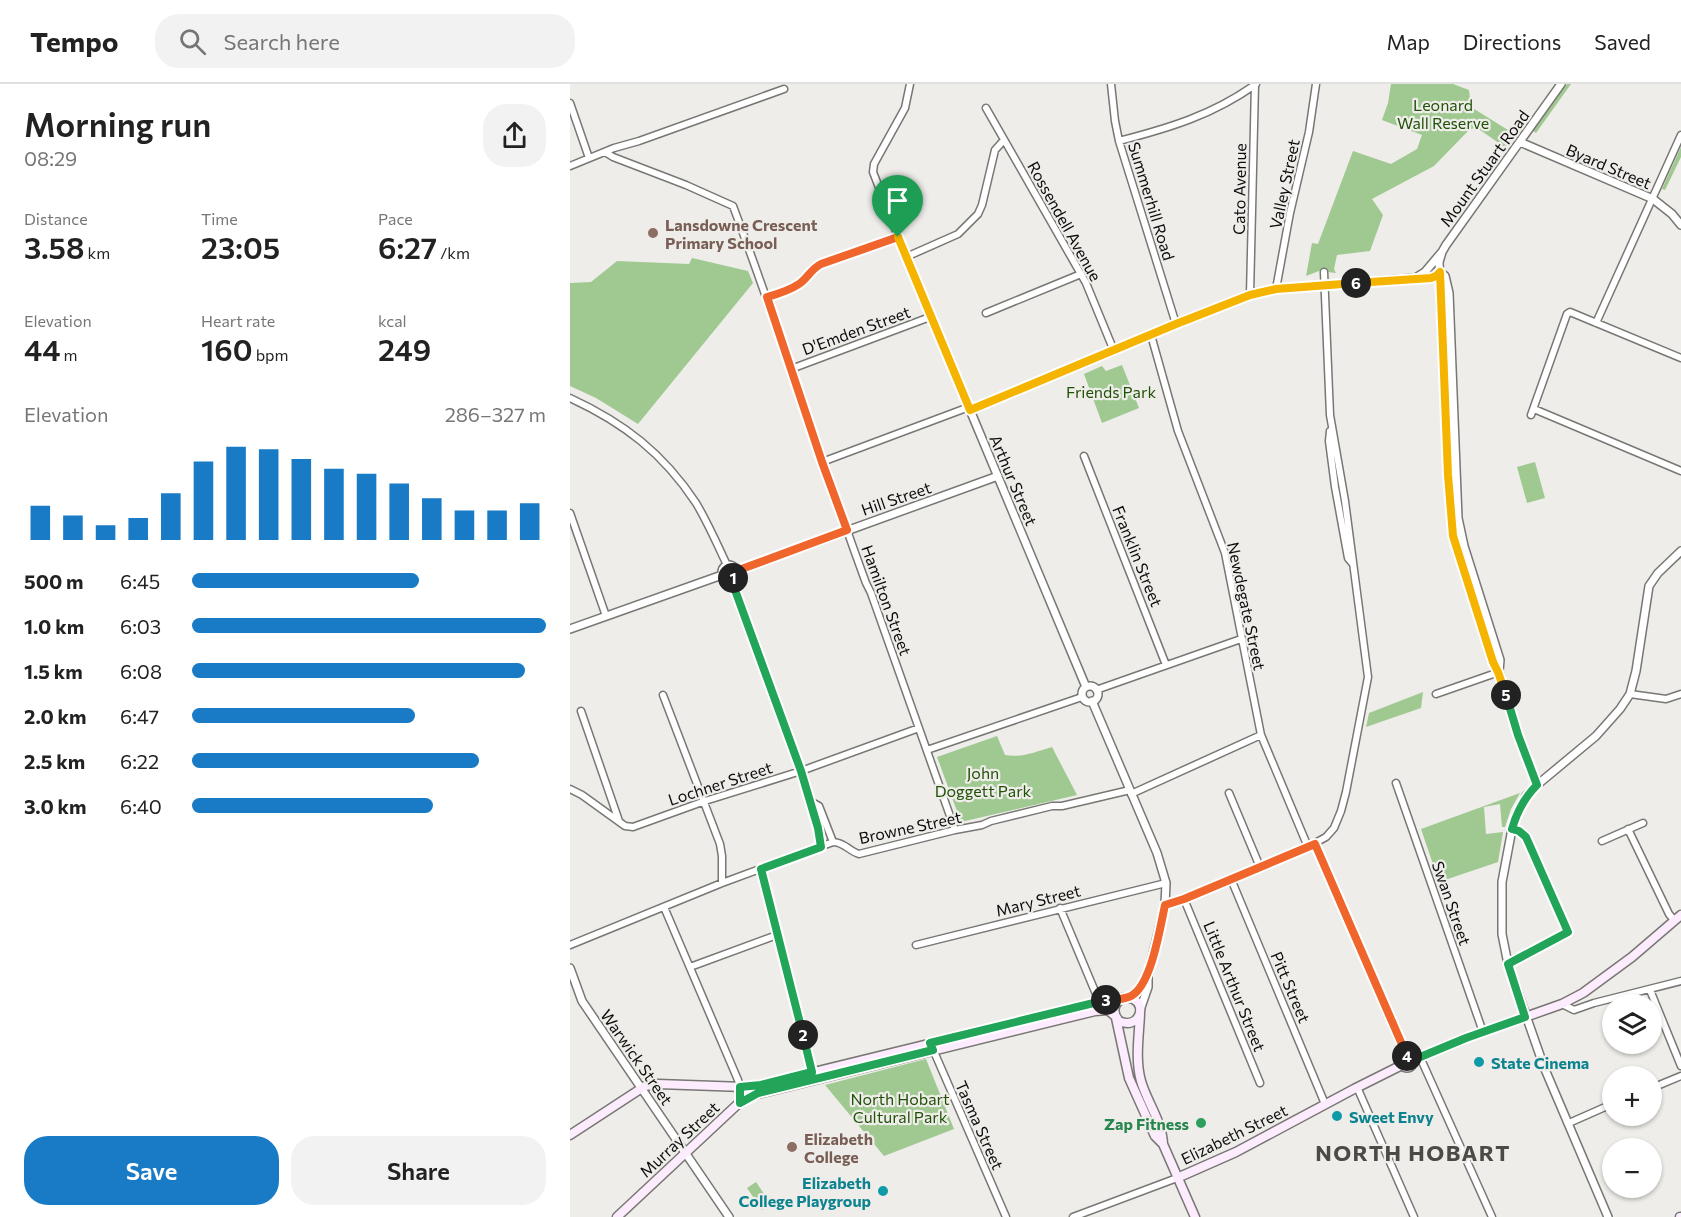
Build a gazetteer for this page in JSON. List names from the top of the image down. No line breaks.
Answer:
{"streets":{"main road":["Elizabeth Street","Murray Street"],"street":["Byard Street","Mount Stuart Road","Valley Street","Cato Avenue","Summerhill Road","Rossendell Avenue","D'Emden Street","Arthur Street","Hill Street","Franklin Street","Hamilton Street","Newdegate Street","Lochner Street","Browne Street","Mary Street","Swan Street","Little Arthur Street","Pitt Street","Warwick Street","Tasma Street"]},"crossings":[["Byard Street","Mount Stuart Road"],["D'Emden Street","Arthur Street"],["D'Emden Street","Hamilton Street"],["Arthur Street","Hill Street"],["Hill Street","Hamilton Street"],["Hamilton Street","Lochner Street"],["Hamilton Street","Browne Street"],["Newdegate Street","Browne Street"],["Newdegate Street","Elizabeth Street"],["Swan Street","Elizabeth Street"],["Pitt Street","Elizabeth Street"],["Warwick Street","Murray Street"],["Tasma Street","Murray Street"]],"districts":["NORTH HOBART"],"parks":["Leonard Wall Reserve","Friends Park","John Doggett Park","North Hobart Cultural Park"],"places":["Lansdowne Crescent Primary School","State Cinema","Sweet Envy","Zap Fitness","Elizabeth College","Elizabeth College Playgroup"],"page":{"header":"Tempo","search":"Search here","nav":["Map","Directions","Saved"],"heading":["Morning run","08:29"],"stats":[["Distance","3.58 km"],["Time","23:05"],["Pace","6:27 /km"],["Elevation","44 m"],["Heart rate","160 bpm"],["kcal","249"]],"pins":["6","1","5","3","2","4"],"chart":["Elevation","286–327 m"],"list":[{"name":"500 m","note":"6:45"},{"name":"1.0 km","note":"6:03"},{"name":"1.5 km","note":"6:08"},{"name":"2.0 km","note":"6:47"},{"name":"2.5 km","note":"6:22"},{"name":"3.0 km","note":"6:40"}],"map_buttons":["+","−"],"buttons":["Save","Share"]}}
